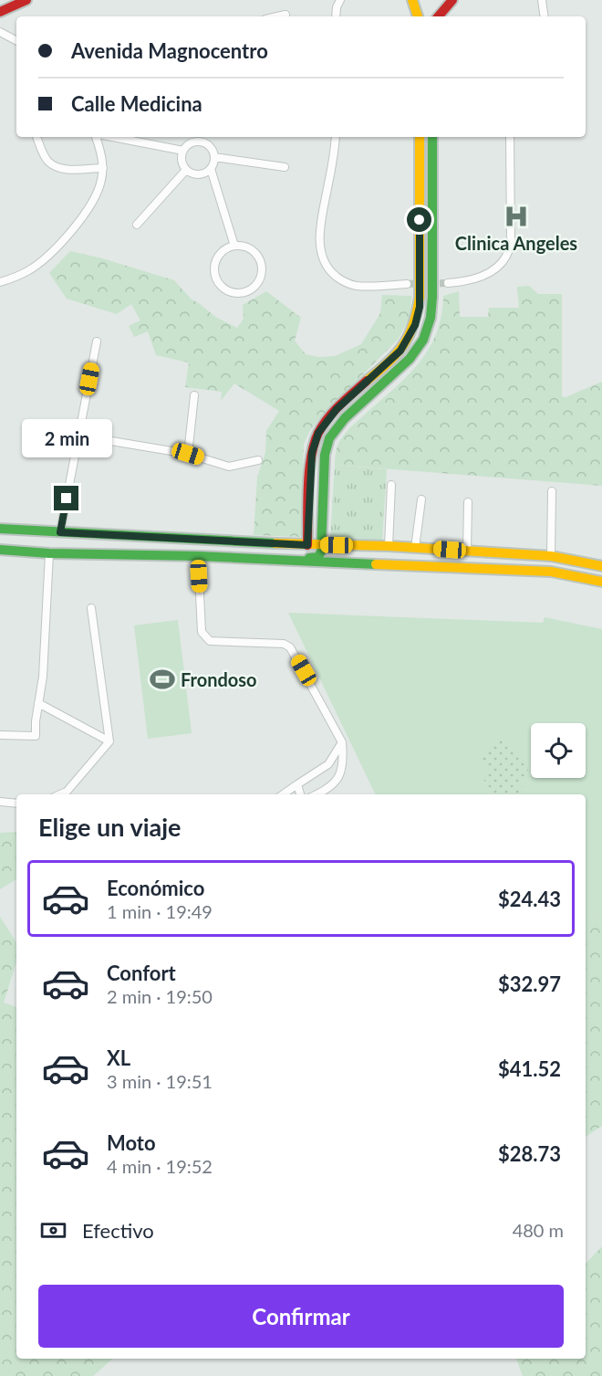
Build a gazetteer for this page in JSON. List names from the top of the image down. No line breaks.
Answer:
{"places":{"hospital":["Clinica Angeles"],"sports":["Frondoso"]},"page":{"banner":["Avenida Magnocentro","Calle Medicina"],"bubble":"2 min","heading":"Elige un viaje","list":[{"name":"Económico","note":"1 min · 19:49","value":"$24.43"},{"name":"Confort","note":"2 min · 19:50","value":"$32.97"},{"name":"XL","note":"3 min · 19:51","value":"$41.52"},{"name":"Moto","note":"4 min · 19:52","value":"$28.73"}],"pay":["Efectivo","480 m"],"buttons":"Confirmar"}}
